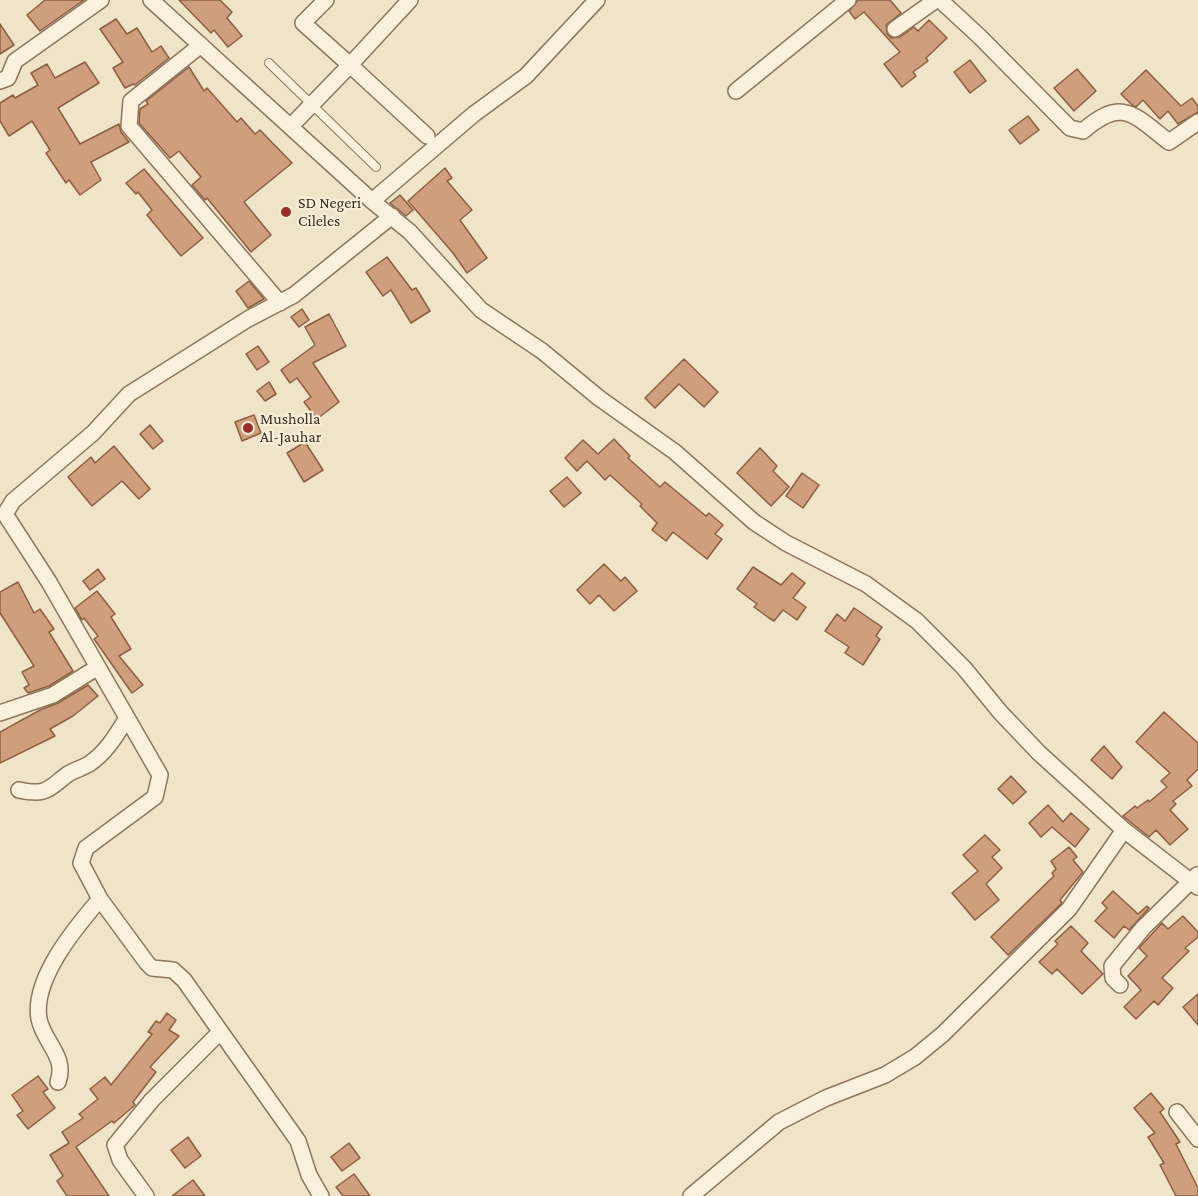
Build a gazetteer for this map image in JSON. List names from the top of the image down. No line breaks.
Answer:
{"places":["SD Negeri Cileles","Musholla Al-Jauhar"]}
